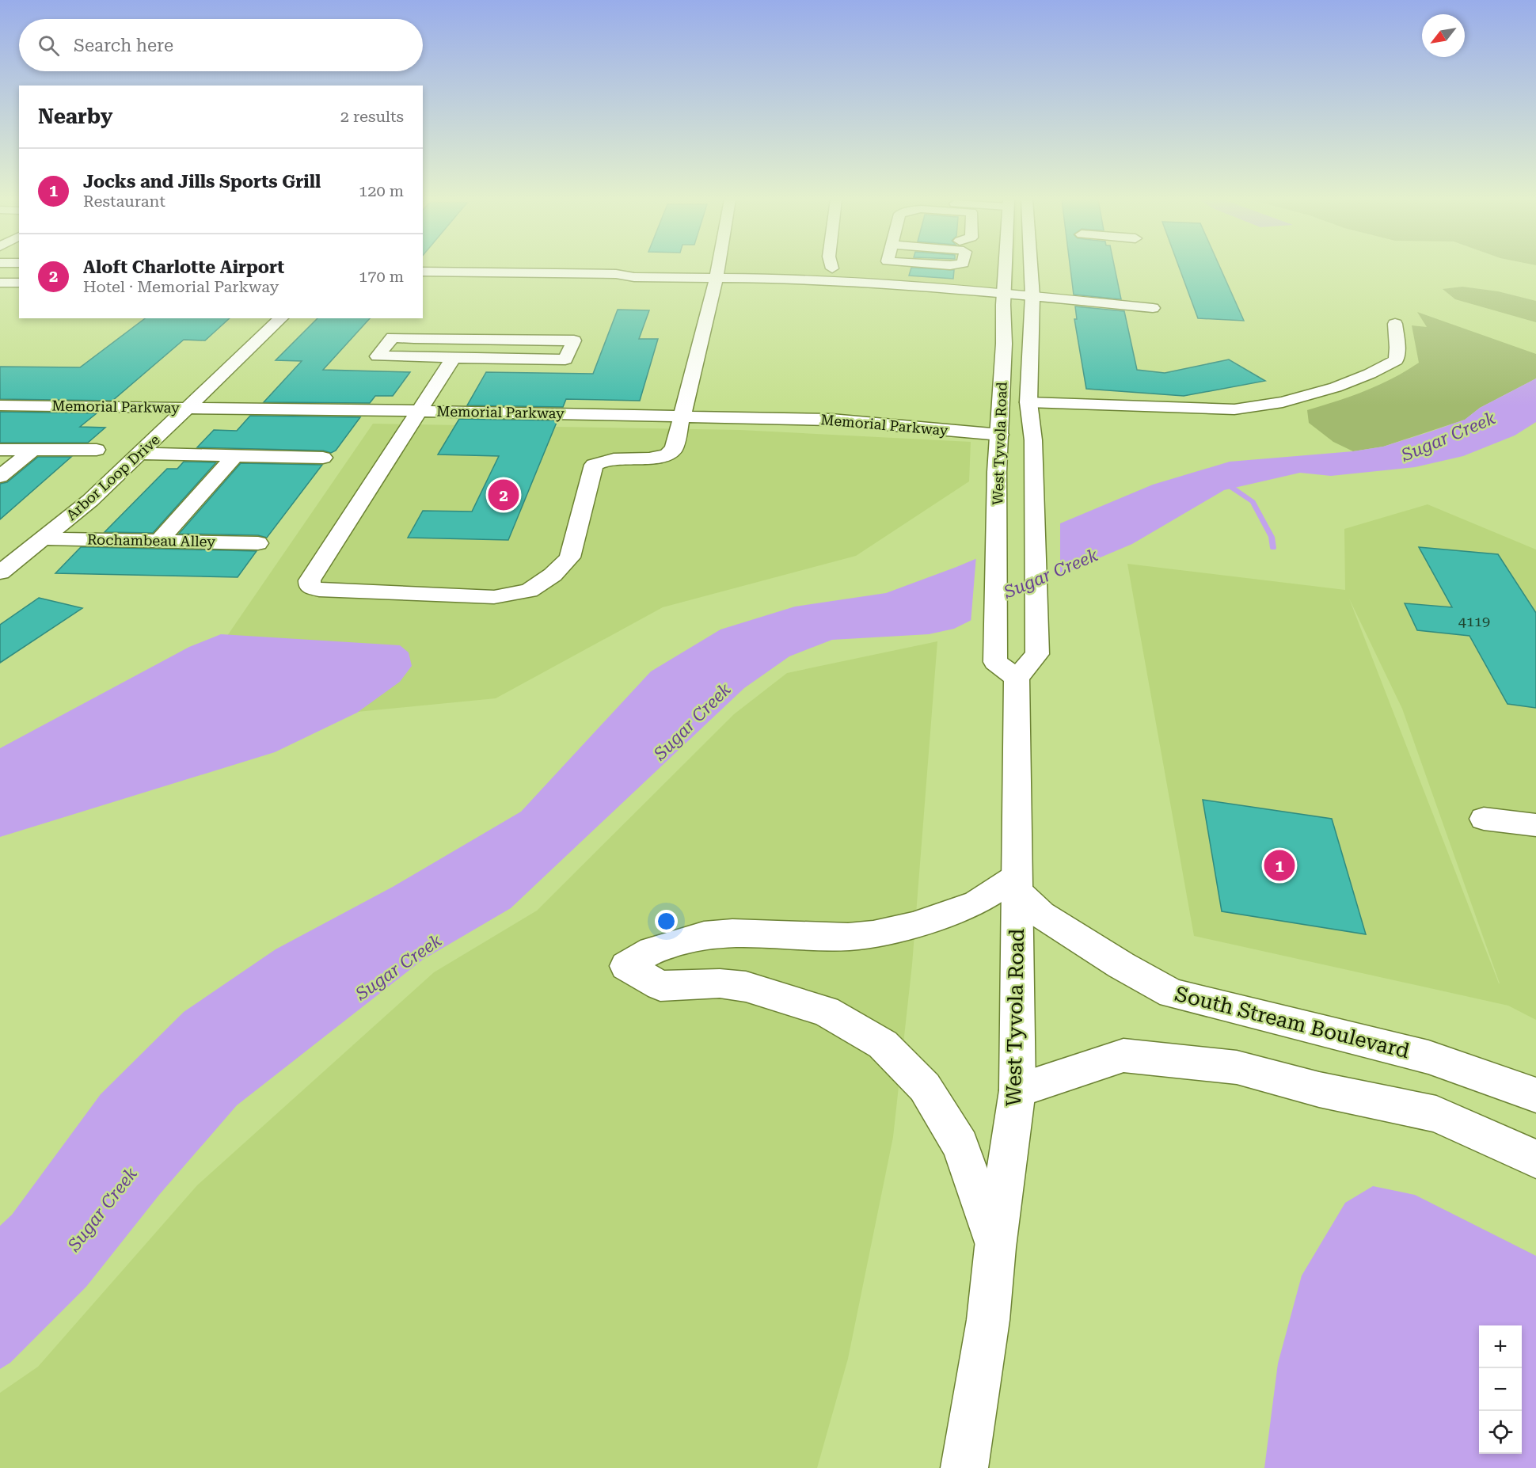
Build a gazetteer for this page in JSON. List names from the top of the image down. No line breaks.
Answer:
{"streets":{"street":["Memorial Parkway","West Tyvola Road","Arbor Loop Drive","Rochambeau Alley","South Stream Boulevard"]},"crossings":[["Memorial Parkway","West Tyvola Road"],["Memorial Parkway","Arbor Loop Drive"],["West Tyvola Road","South Stream Boulevard"],["Arbor Loop Drive","Rochambeau Alley"]],"water":["Sugar Creek"],"house_numbers":["4119"],"north":"bottom left","page":{"search":"Search here","heading":["Nearby","2 results"],"list":[{"mark":"1","name":"Jocks and Jills Sports Grill","note":"Restaurant","value":"120 m"},{"mark":"2","name":"Aloft Charlotte Airport","note":"Hotel · Memorial Parkway","value":"170 m"}],"pins":["2","1"],"map_buttons":["+","−"]}}
